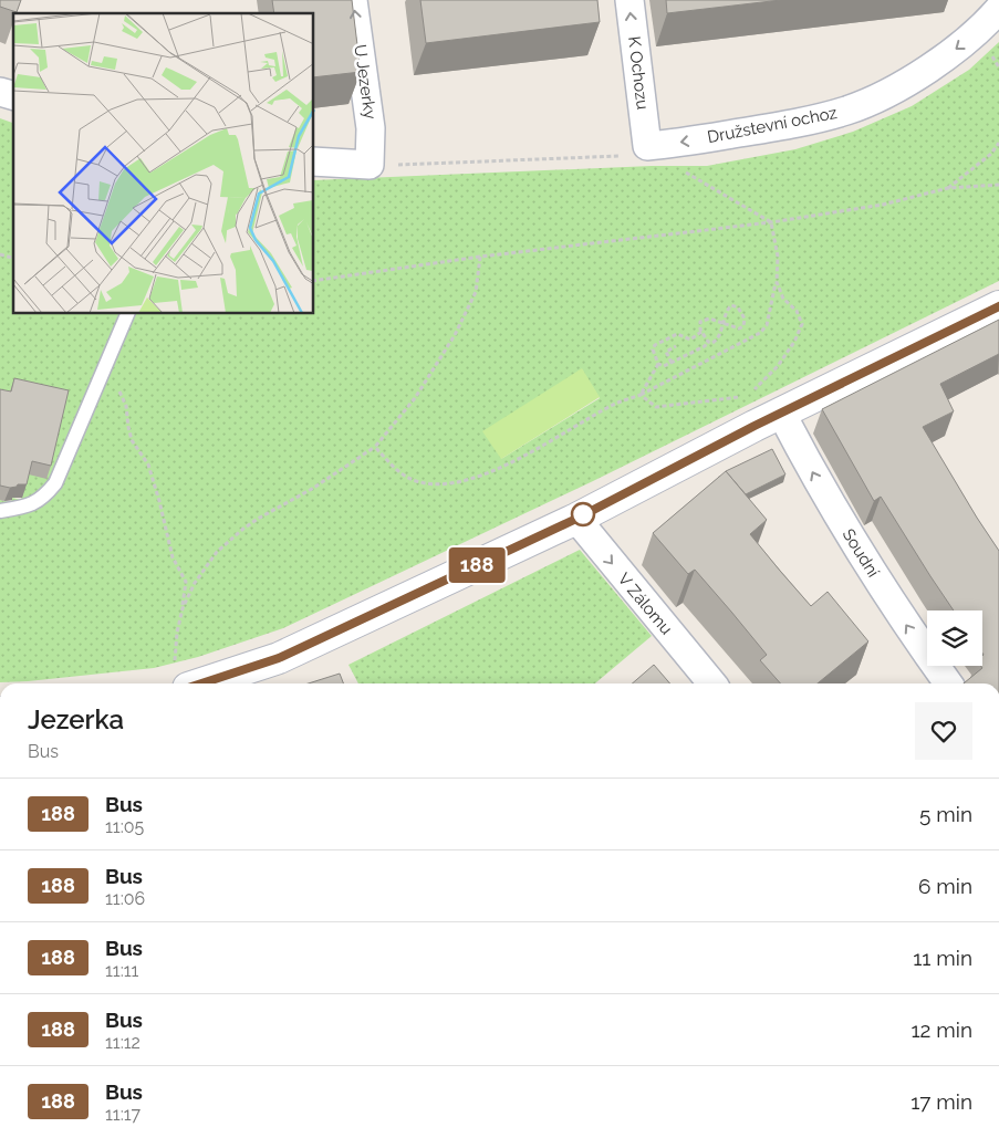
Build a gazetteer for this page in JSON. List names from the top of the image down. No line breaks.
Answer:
{"streets":{"street":["K Ochozu","U Jezerky","Družstevní ochoz","Soudní","V Zálomu"]},"crossings":[["K Ochozu","Družstevní ochoz"]],"one_way":["K Ochozu","U Jezerky","Družstevní ochoz","Soudní","V Zálomu"],"lines":["bus line 188"],"page":{"on_map":"188","heading":["Jezerka","Bus"],"list":[{"mark":"188","name":"Bus","note":"11:05","value":"5 min"},{"mark":"188","name":"Bus","note":"11:06","value":"6 min"},{"mark":"188","name":"Bus","note":"11:11","value":"11 min"},{"mark":"188","name":"Bus","note":"11:12","value":"12 min"},{"mark":"188","name":"Bus","note":"11:17","value":"17 min"}]}}
